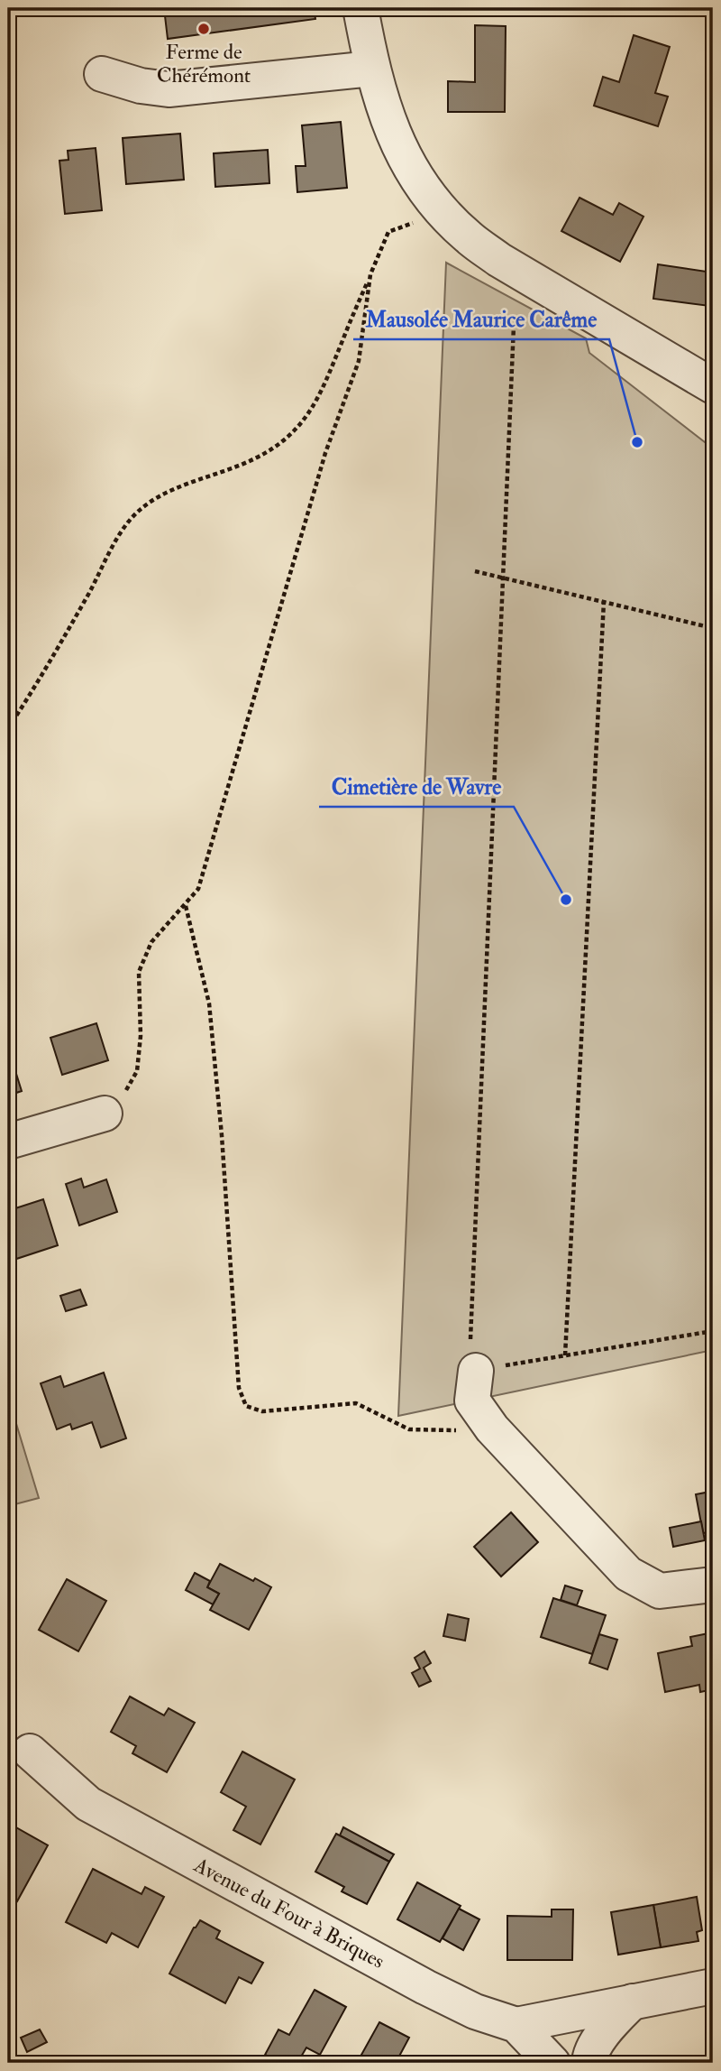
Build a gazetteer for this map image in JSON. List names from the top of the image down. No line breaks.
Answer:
{"streets":{"street":["Avenue du Four à Briques"]},"places":["Ferme de Chérémont","Mausolée Maurice Carême","Cimetière de Wavre"]}
